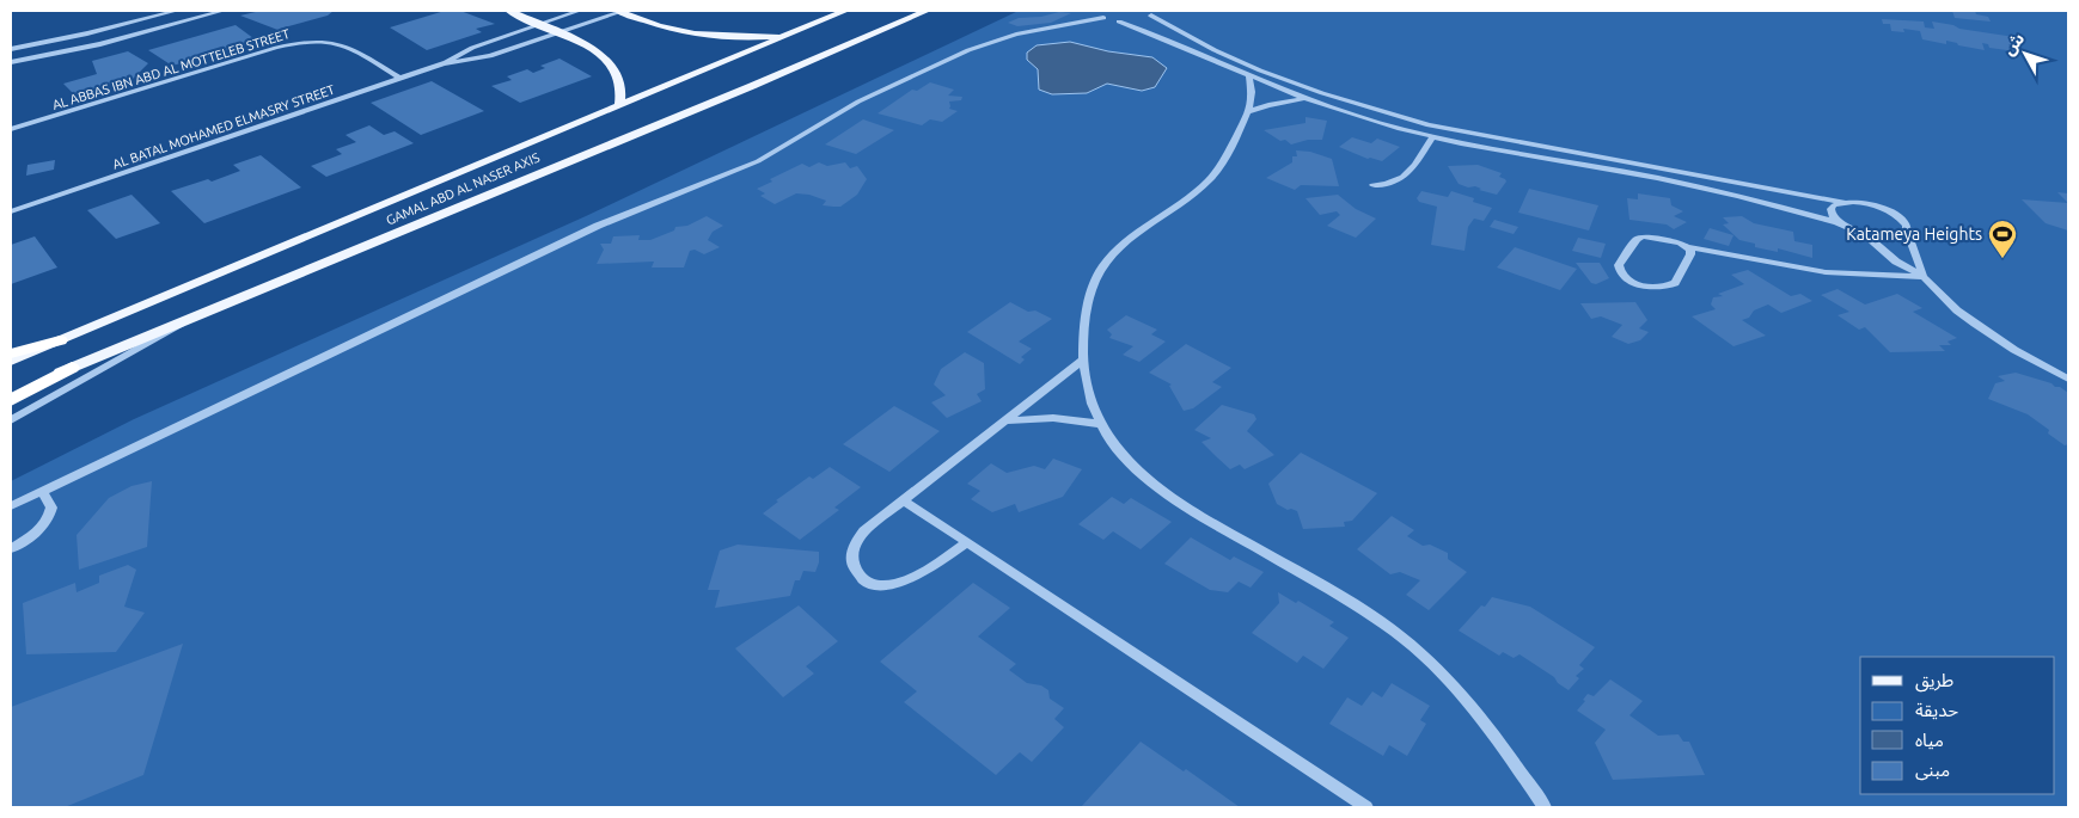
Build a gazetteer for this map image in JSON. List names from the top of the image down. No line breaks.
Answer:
{"streets":{"main road":["GAMAL ABD AL NASER AXIS"],"street":["AL ABBAS IBN ABD AL MOTTELEB STREET","AL BATAL MOHAMED ELMASRY STREET"]},"crossings":[["AL ABBAS IBN ABD AL MOTTELEB STREET","AL BATAL MOHAMED ELMASRY STREET"]],"places":{"sports":["Katameya Heights"]},"legend":["طريق","حديقة","مياه","مبنى"],"north":"top left"}
